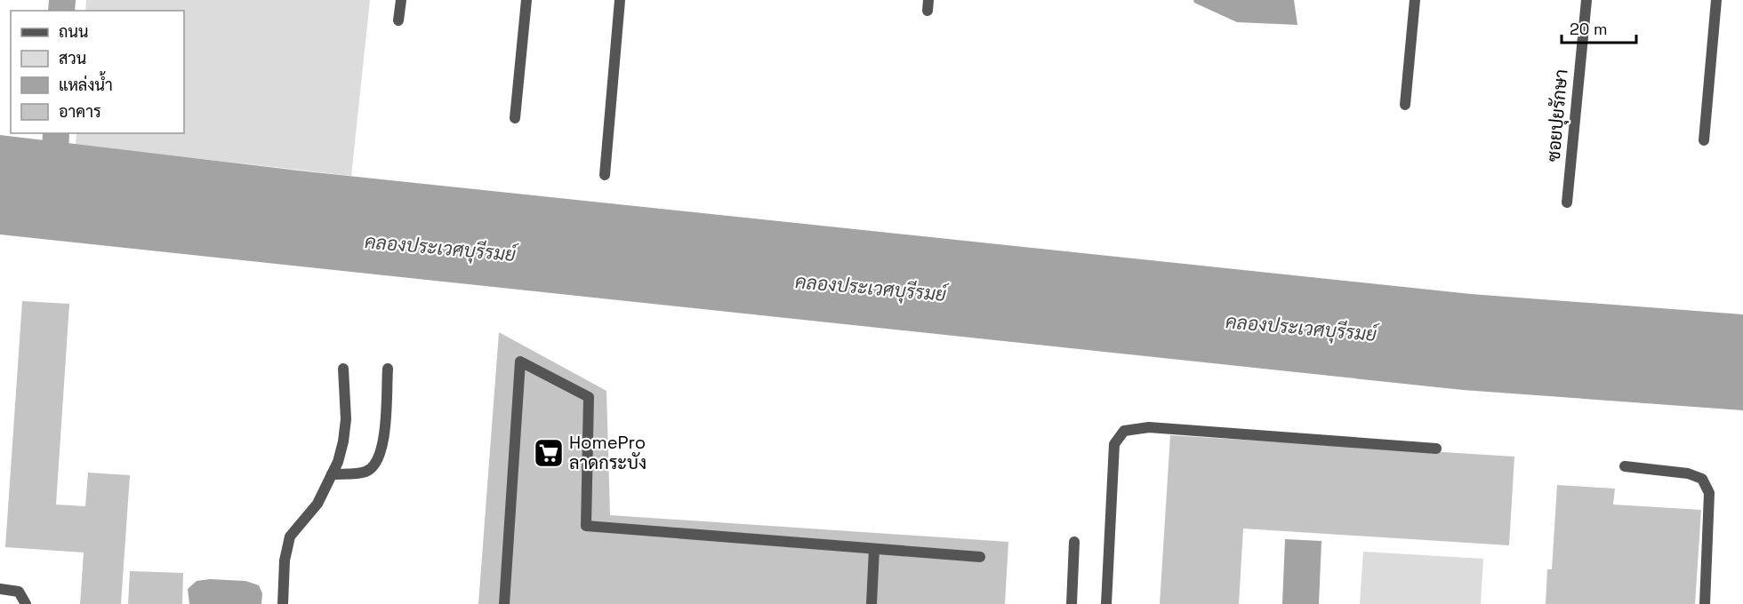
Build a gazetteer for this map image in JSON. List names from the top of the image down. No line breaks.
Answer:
{"streets":{"street":["ซอยปุยรักษา"]},"water":["คลองประเวศบุรีรมย์"],"places":{"supermarket":["HomePro ลาดกระบัง"]},"legend":["ถนน","สวน","แหล่งน้ำ","อาคาร"],"scale_bar":"20 m"}
